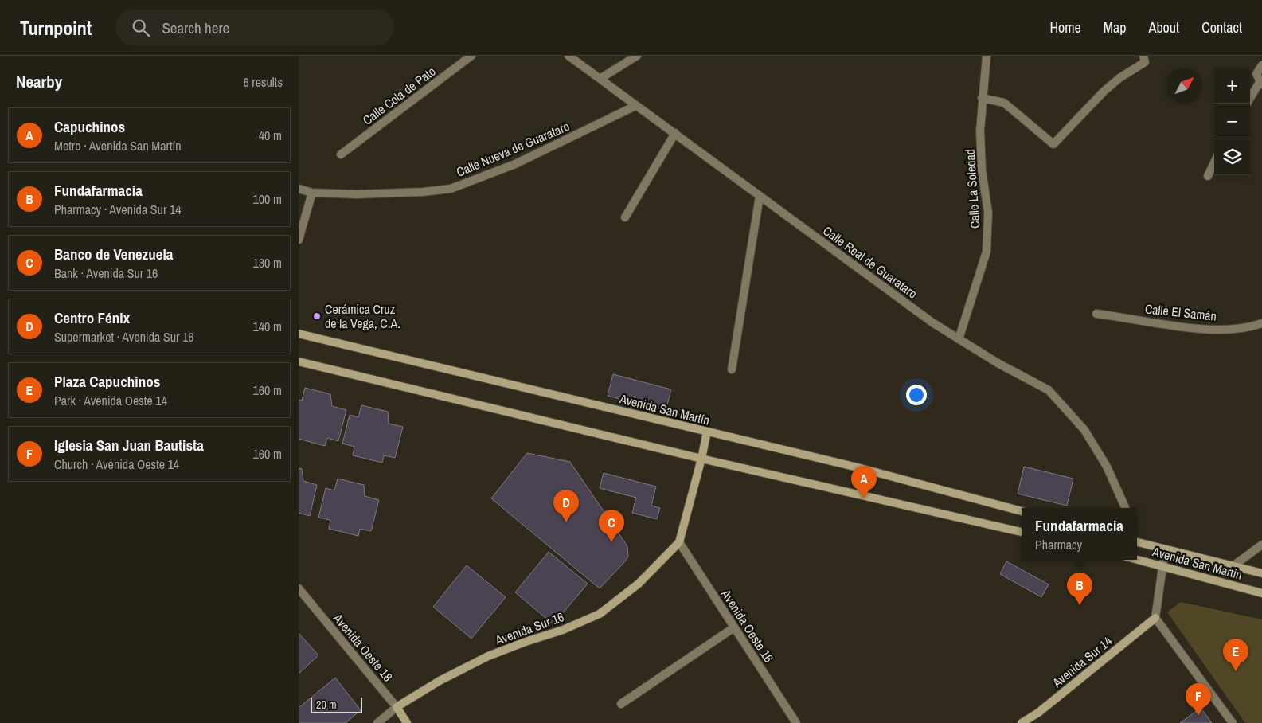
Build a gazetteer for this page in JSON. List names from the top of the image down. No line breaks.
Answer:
{"streets":{"main road":["Avenida San Martín","Avenida Sur 16","Avenida Oeste 18","Avenida Sur 14"],"street":["Calle Cola de Pato","Calle Nueva de Guarataro","Calle La Soledad","Calle Real de Guarataro","Calle El Samán","Avenida Oeste 16"]},"crossings":[["Calle Nueva de Guarataro","Calle Real de Guarataro"],["Calle La Soledad","Calle Real de Guarataro"],["Avenida Oeste 16","Avenida Sur 16"],["Avenida Sur 16","Avenida Oeste 18"]],"places":["Cerámica Cruz de la Vega, C.A."],"scale_bar":"20 m","north":"top right","page":{"header":"Turnpoint","search":"Search here","nav":["Home","Map","About","Contact"],"heading":["Nearby","6 results"],"map_buttons":["+","−"],"list":[{"mark":"A","name":"Capuchinos","note":"Metro · Avenida San Martín","value":"40 m"},{"mark":"B","name":"Fundafarmacia","note":"Pharmacy · Avenida Sur 14","value":"100 m"},{"mark":"C","name":"Banco de Venezuela","note":"Bank · Avenida Sur 16","value":"130 m"},{"mark":"D","name":"Centro Fénix","note":"Supermarket · Avenida Sur 16","value":"140 m"},{"mark":"E","name":"Plaza Capuchinos","note":"Park · Avenida Oeste 14","value":"160 m"},{"mark":"F","name":"Iglesia San Juan Bautista","note":"Church · Avenida Oeste 14","value":"160 m"}],"pins":["A","D","C","B","E","F"],"popup":["Fundafarmacia","Pharmacy"],"scale":"20 m"}}
